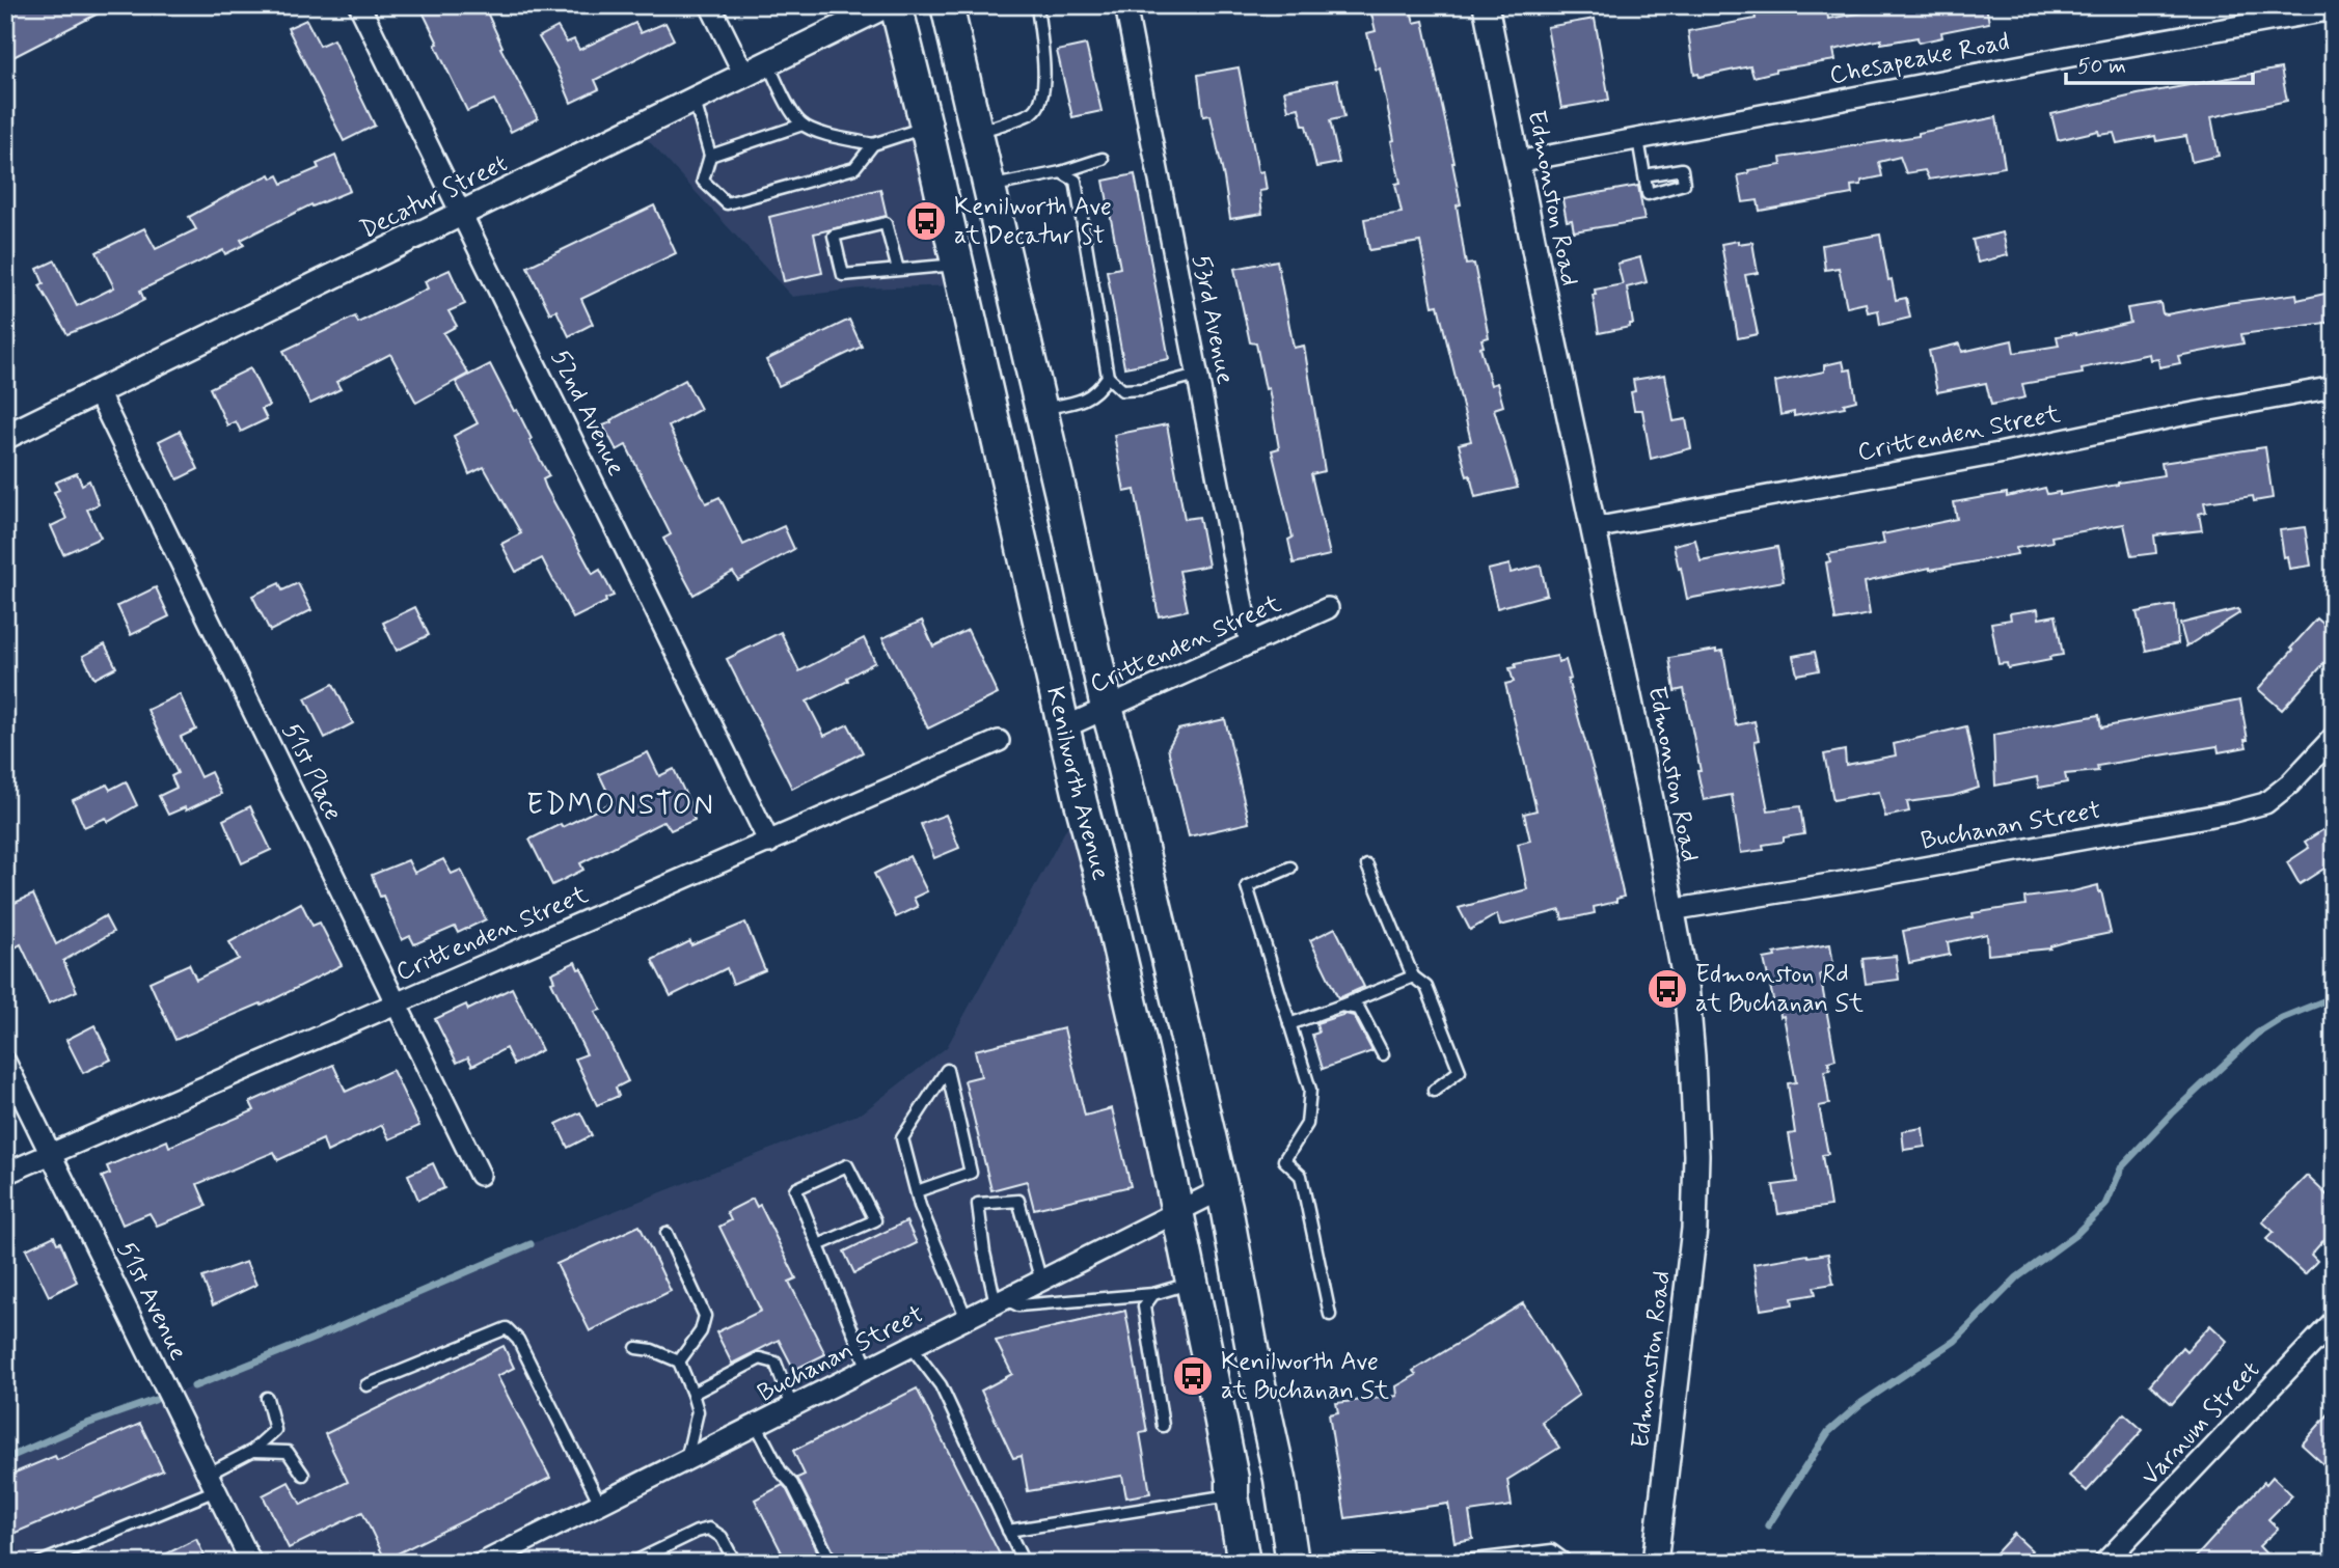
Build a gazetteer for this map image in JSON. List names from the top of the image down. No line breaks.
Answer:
{"streets":{"main road":["Kenilworth Avenue"],"street":["Chesapeake Road","Decatur Street","Edmonston Road","53rd Avenue","52nd Avenue","Crittenden Street","51st Place","Buchanan Street","51st Avenue","Varnum Street"]},"crossings":[["Chesapeake Road","Edmonston Road"],["Decatur Street","52nd Avenue"],["Decatur Street","51st Place"],["Edmonston Road","Crittenden Street"],["Edmonston Road","Buchanan Street"],["53rd Avenue","Crittenden Street"],["52nd Avenue","Crittenden Street"],["Crittenden Street","51st Place"],["Crittenden Street","Kenilworth Avenue"],["Crittenden Street","51st Avenue"],["Kenilworth Avenue","Buchanan Street"]],"districts":["EDMONSTON"],"places":{"bus stop":["Kenilworth Ave at Decatur St","Edmonston Rd at Buchanan St","Kenilworth Ave at Buchanan St"]},"scale_bar":"50 m"}
